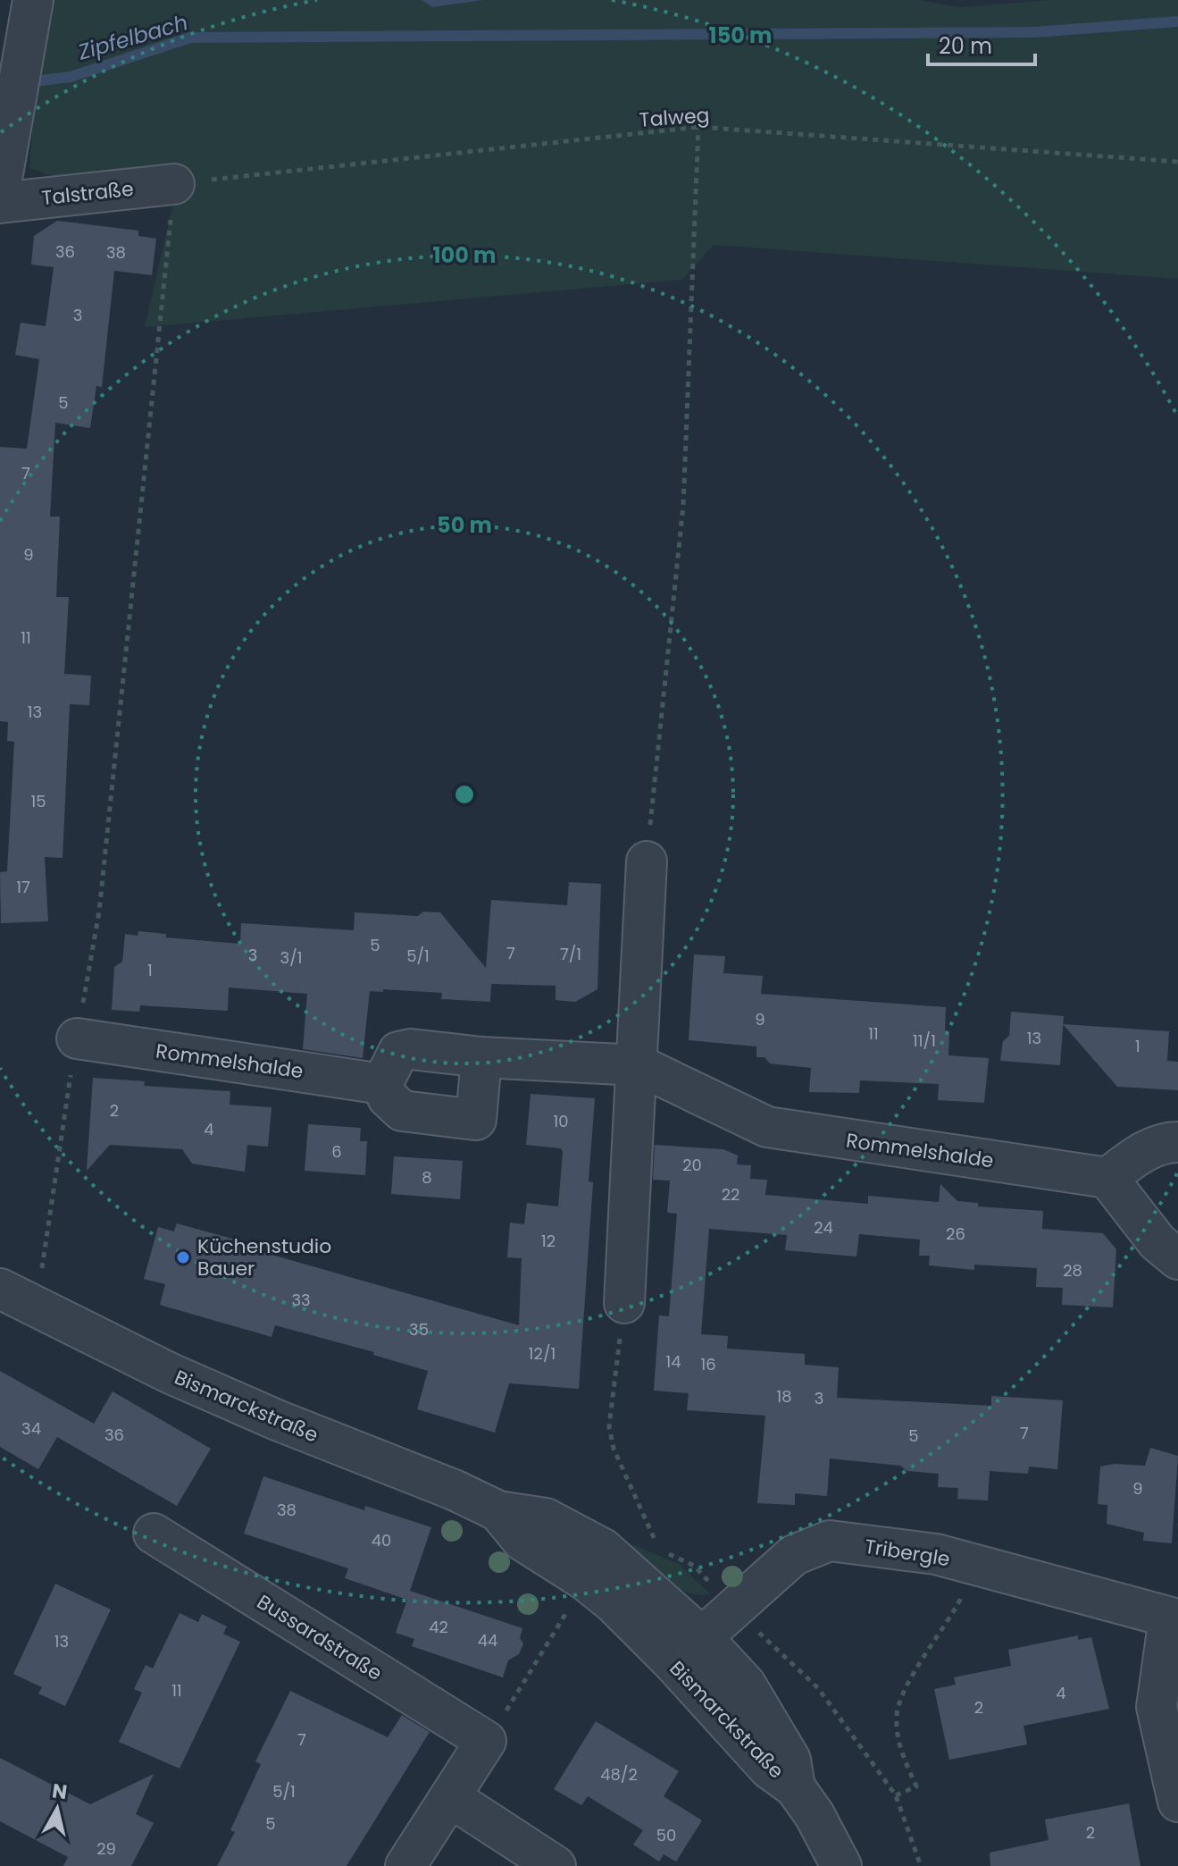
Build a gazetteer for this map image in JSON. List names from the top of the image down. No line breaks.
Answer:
{"streets":{"street":["Talstraße","Rommelshalde","Bismarckstraße","Tribergle","Bussardstraße"],"path":["Talweg"]},"crossings":[["Talweg","Talstraße"],["Bismarckstraße","Tribergle"]],"water":["Zipfelbach"],"places":["Küchenstudio Bauer"],"house_numbers":["36","38","3","5","7","9","11","13","15","17","5","7","7/1","3","5/1","3/1","1","9","11","13","11/1","1","2","10","4","6","20","8","22","24","26","12","28","33","35","12/1","14","16","18","3","34","7","36","5","9","38","40","42","44","13","11","4","2","7","48/2","5/1","5","2","50","29"],"scale_bar":"20 m","north":"top","rings":["150 m","100 m","50 m"]}
